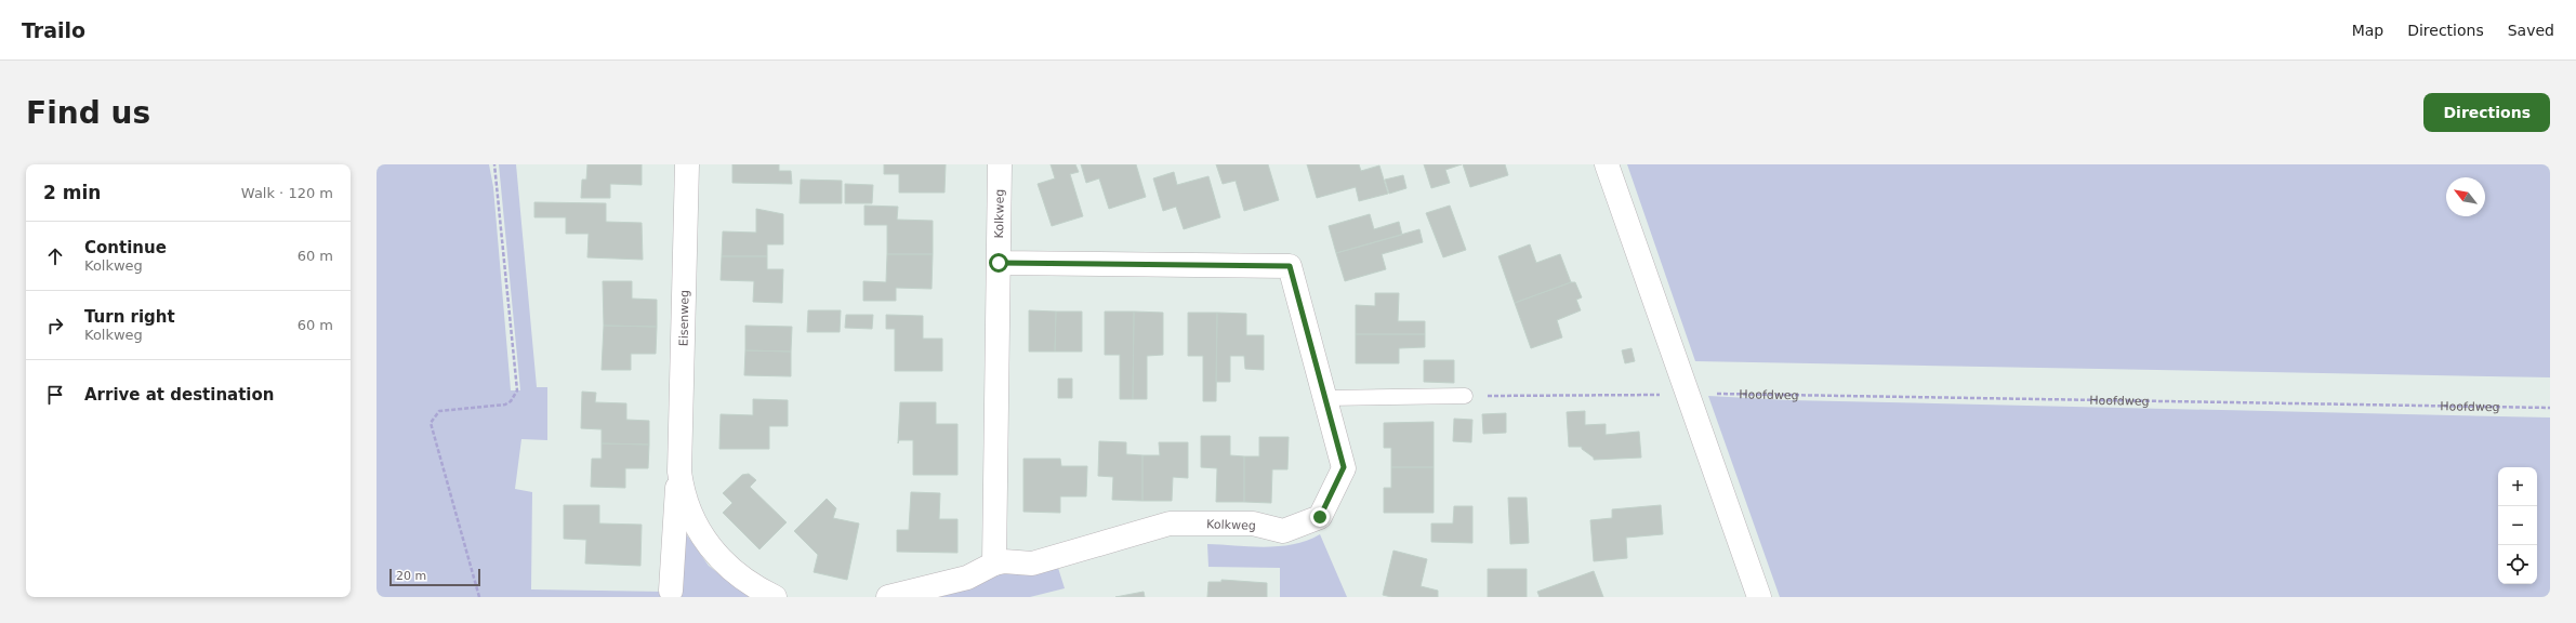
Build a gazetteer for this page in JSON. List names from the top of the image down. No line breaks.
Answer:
{"streets":{"street":["Kolkweg","Eisenweg"],"path":["Hoofdweg"]},"scale_bar":"20 m","north":"top left","page":{"header":"Trailo","nav":["Map","Directions","Saved"],"buttons":"Directions","title":"Find us","heading":["2 min","Walk · 120 m"],"list":[["Continue","Kolkweg","60 m"],["Turn right","Kolkweg","60 m"],"Arrive at destination"],"map_buttons":["+","−"],"scale":"20 m"}}
